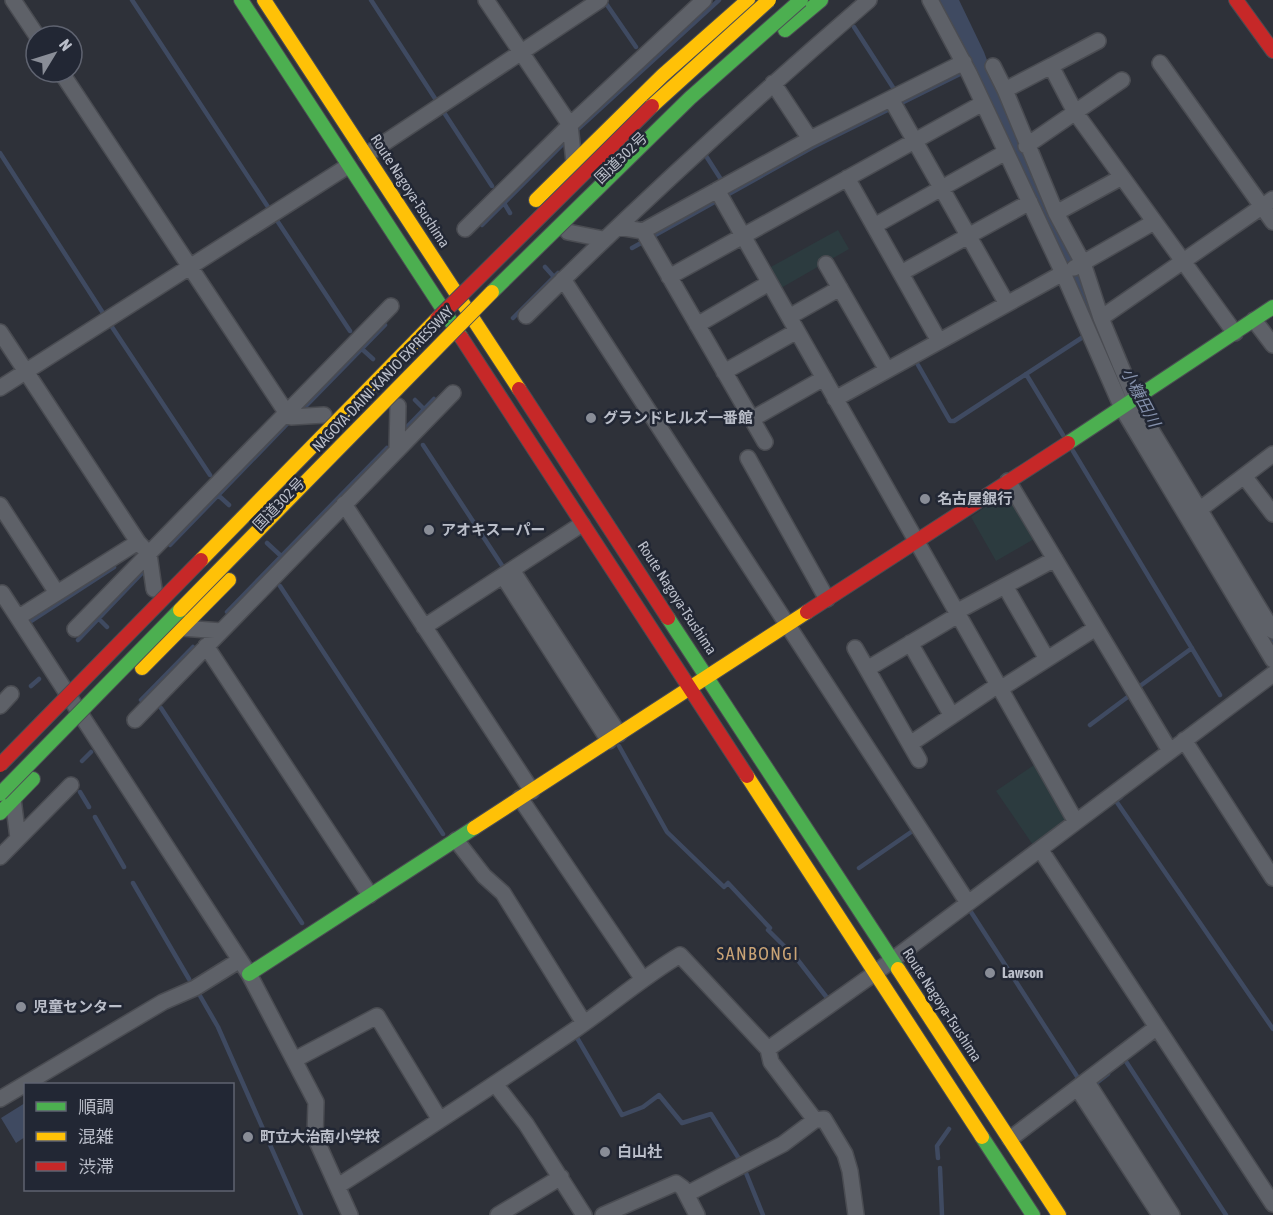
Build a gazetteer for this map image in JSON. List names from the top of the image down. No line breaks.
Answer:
{"streets":{"main road":["国道302号","Route Nagoya-Tsushima","NAGOYA-DAINI-KANJO EXPRESSWAY"]},"crossings":[["国道302号","Route Nagoya-Tsushima"],["国道302号","NAGOYA-DAINI-KANJO EXPRESSWAY"]],"districts":["SANBONGI"],"water":["小糠田川"],"places":["グランドヒルズ一番館","名古屋銀行","アオキスーパー","Lawson","児童センター","町立大治南小学校","白山社"],"legend":["順調","混雑","渋滞"],"north":"top right"}
